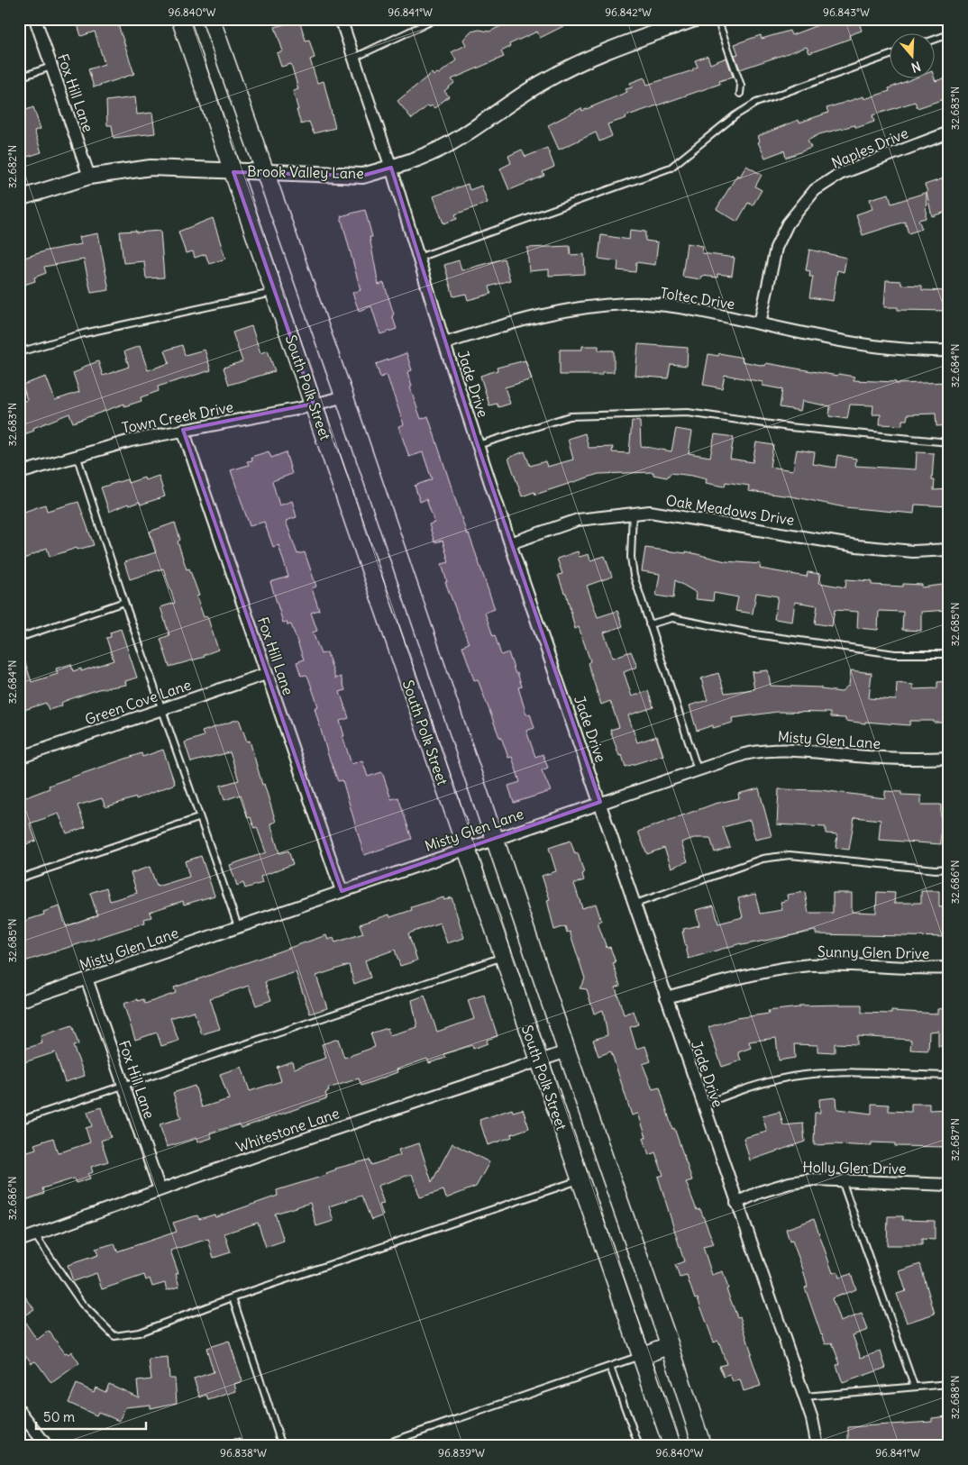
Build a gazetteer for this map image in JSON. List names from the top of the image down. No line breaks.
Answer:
{"streets":{"main road":["South Polk Street"],"street":["Fox Hill Lane","Naples Drive","Brook Valley Lane","Toltec Drive","Jade Drive","Town Creek Drive","Oak Meadows Drive","Green Cove Lane","Misty Glen Lane","Sunny Glen Drive","Whitestone Lane","Holly Glen Drive"]},"crossings":[["Fox Hill Lane","Brook Valley Lane"],["Fox Hill Lane","Town Creek Drive"],["Fox Hill Lane","Green Cove Lane"],["Fox Hill Lane","Misty Glen Lane"],["Fox Hill Lane","Whitestone Lane"],["Naples Drive","Toltec Drive"],["Brook Valley Lane","Jade Drive"],["Brook Valley Lane","South Polk Street"],["Toltec Drive","Jade Drive"],["Jade Drive","Oak Meadows Drive"],["Jade Drive","Misty Glen Lane"],["Jade Drive","Sunny Glen Drive"],["Jade Drive","Holly Glen Drive"],["South Polk Street","Town Creek Drive"],["South Polk Street","Misty Glen Lane"],["South Polk Street","Whitestone Lane"]],"scale_bar":"50 m","north":"bottom","coordinates":["96.840°W","96.841°W","96.842°W","96.843°W","32.683°N","32.682°N","32.684°N","32.685°N","32.686°N","32.687°N","32.688°N","96.838°W","96.839°W"]}
